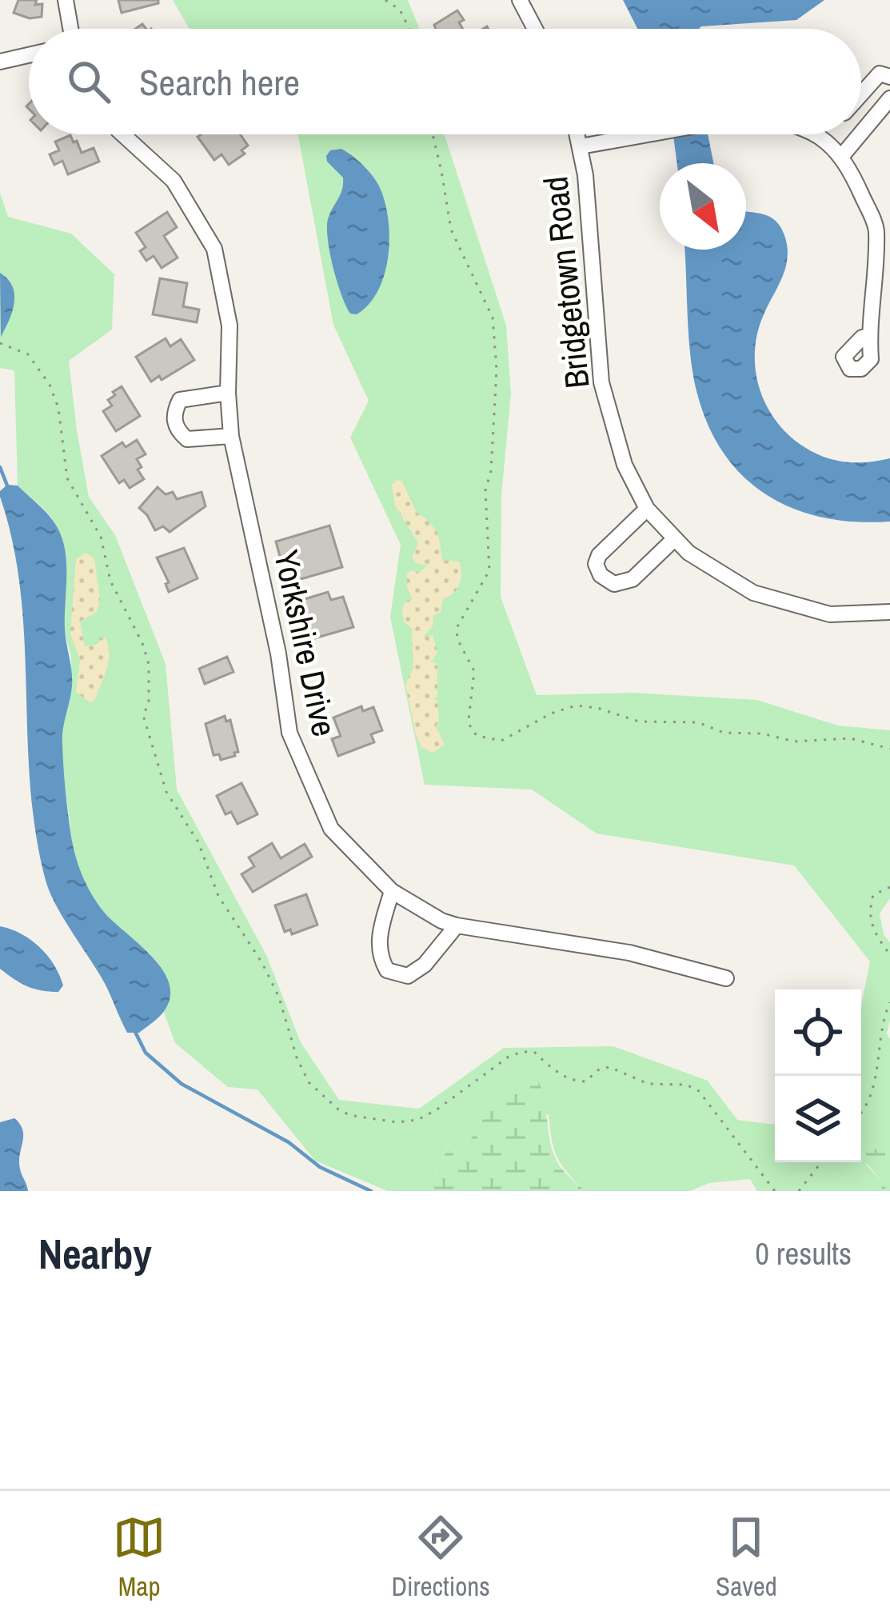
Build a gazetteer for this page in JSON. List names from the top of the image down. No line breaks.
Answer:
{"streets":{"street":["Bridgetown Road","Yorkshire Drive"]},"north":"bottom right","page":{"search":"Search here","heading":["Nearby","0 results"],"nav":["Map","Directions","Saved"]}}
